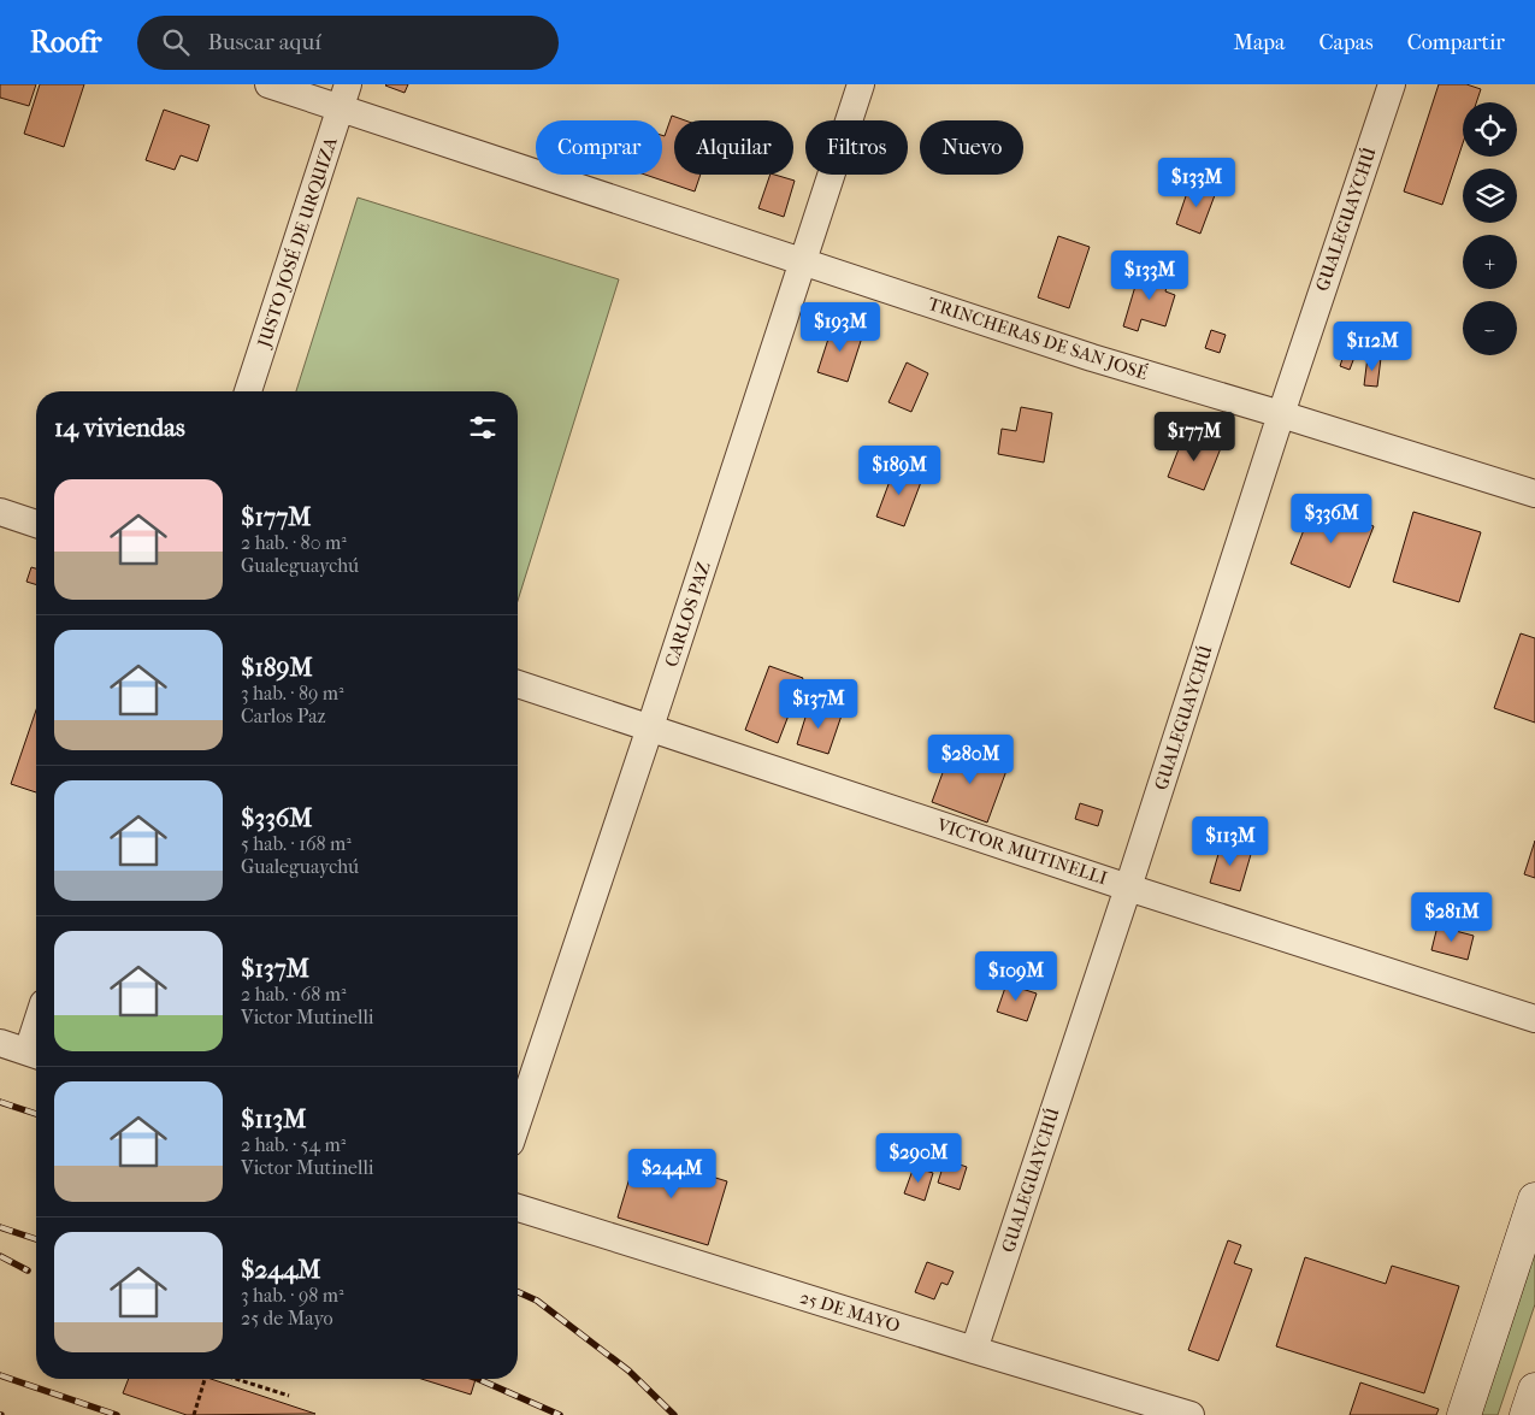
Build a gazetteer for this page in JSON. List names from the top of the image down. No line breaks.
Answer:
{"streets":{"street":["GUALEGUAYCHÚ","JUSTO JOSÉ DE URQUIZA","TRINCHERAS DE SAN JOSÉ","CARLOS PAZ","VICTOR MUTINELLI","25 DE MAYO"]},"crossings":[["GUALEGUAYCHÚ","TRINCHERAS DE SAN JOSÉ"],["GUALEGUAYCHÚ","VICTOR MUTINELLI"],["GUALEGUAYCHÚ","25 DE MAYO"],["JUSTO JOSÉ DE URQUIZA","TRINCHERAS DE SAN JOSÉ"],["TRINCHERAS DE SAN JOSÉ","CARLOS PAZ"],["CARLOS PAZ","VICTOR MUTINELLI"]],"page":{"header":"Roofr","search":"Buscar aquí","nav":["Mapa","Capas","Compartir"],"map_buttons":["+","−"],"chip":["Comprar","Alquilar","Filtros","Nuevo"],"price":["$133M","$133M","$193M","$112M","$177M","$189M","$336M","$137M","$280M","$113M","$281M","$109M","$290M","$244M"],"heading":"14 viviendas","list":[{"name":"$177M","note":"2 hab. · 80 m² · Gualeguaychú"},{"name":"$189M","note":"3 hab. · 89 m² · Carlos Paz"},{"name":"$336M","note":"5 hab. · 168 m² · Gualeguaychú"},{"name":"$137M","note":"2 hab. · 68 m² · Victor Mutinelli"},{"name":"$113M","note":"2 hab. · 54 m² · Victor Mutinelli"},{"name":"$244M","note":"3 hab. · 98 m² · 25 de Mayo"}]}}
